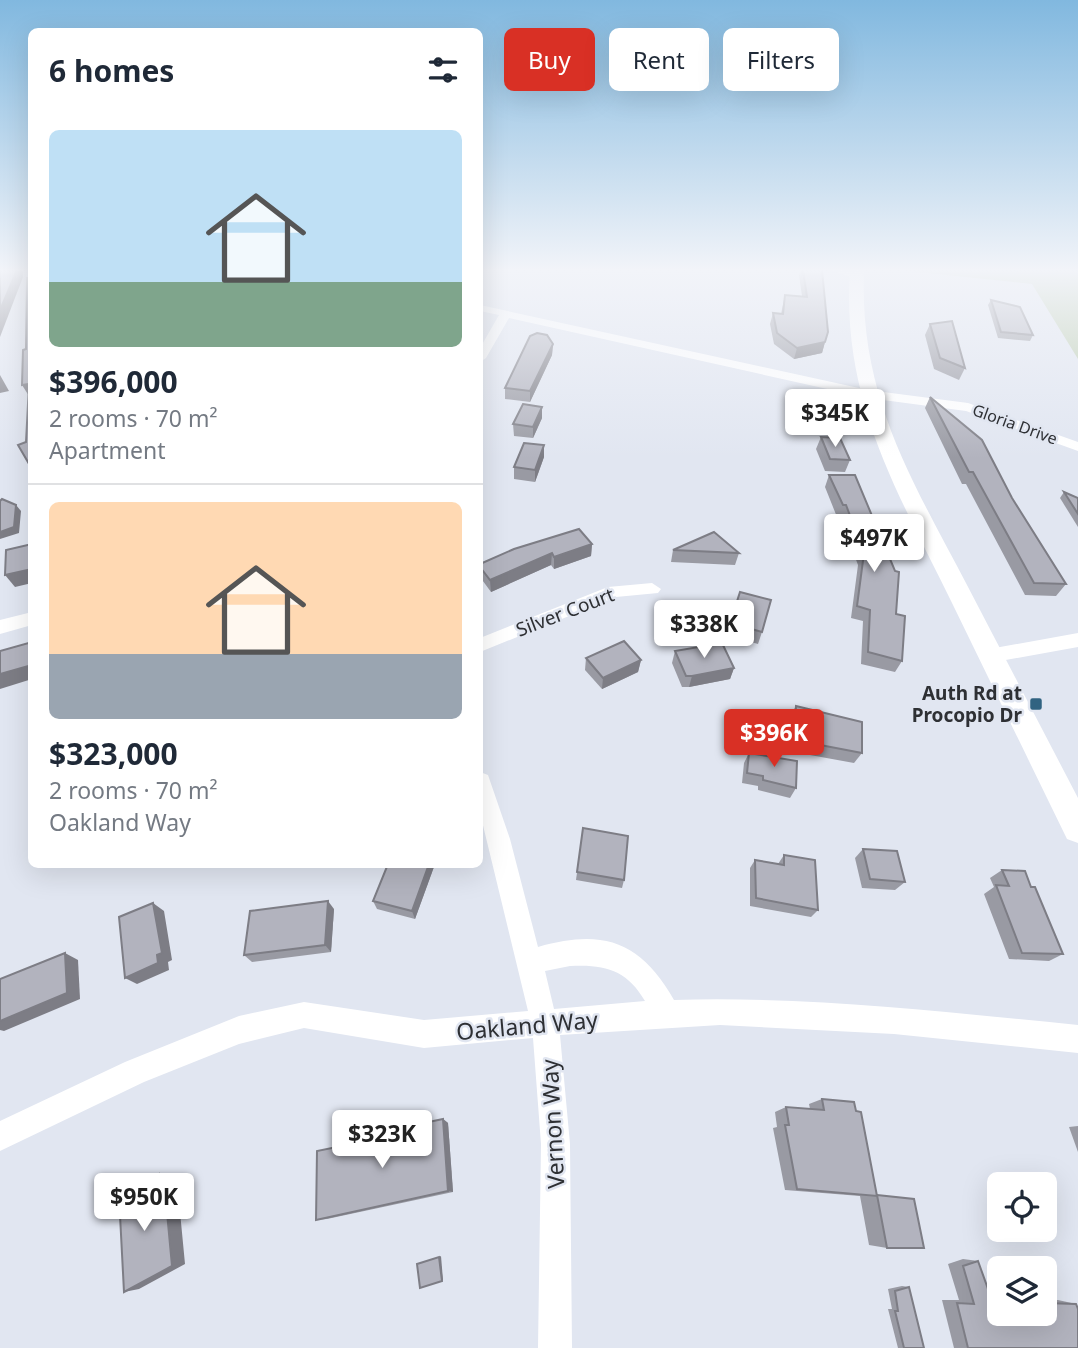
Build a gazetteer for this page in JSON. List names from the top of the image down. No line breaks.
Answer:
{"streets":{"street":["Gloria Drive","Silver Court","Oakland Way","Vernon Way"]},"crossings":[["Oakland Way","Vernon Way"]],"places":{"transit":["Auth Rd at Procopio Dr"]},"page":{"chip":["Buy","Rent","Filters"],"heading":"6 homes","list":[{"name":"$396,000","note":"2 rooms · 70 m² · Apartment"},{"name":"$323,000","note":"2 rooms · 70 m² · Oakland Way"}],"price":["$345K","$497K","$338K","$396K","$323K","$950K"]}}
